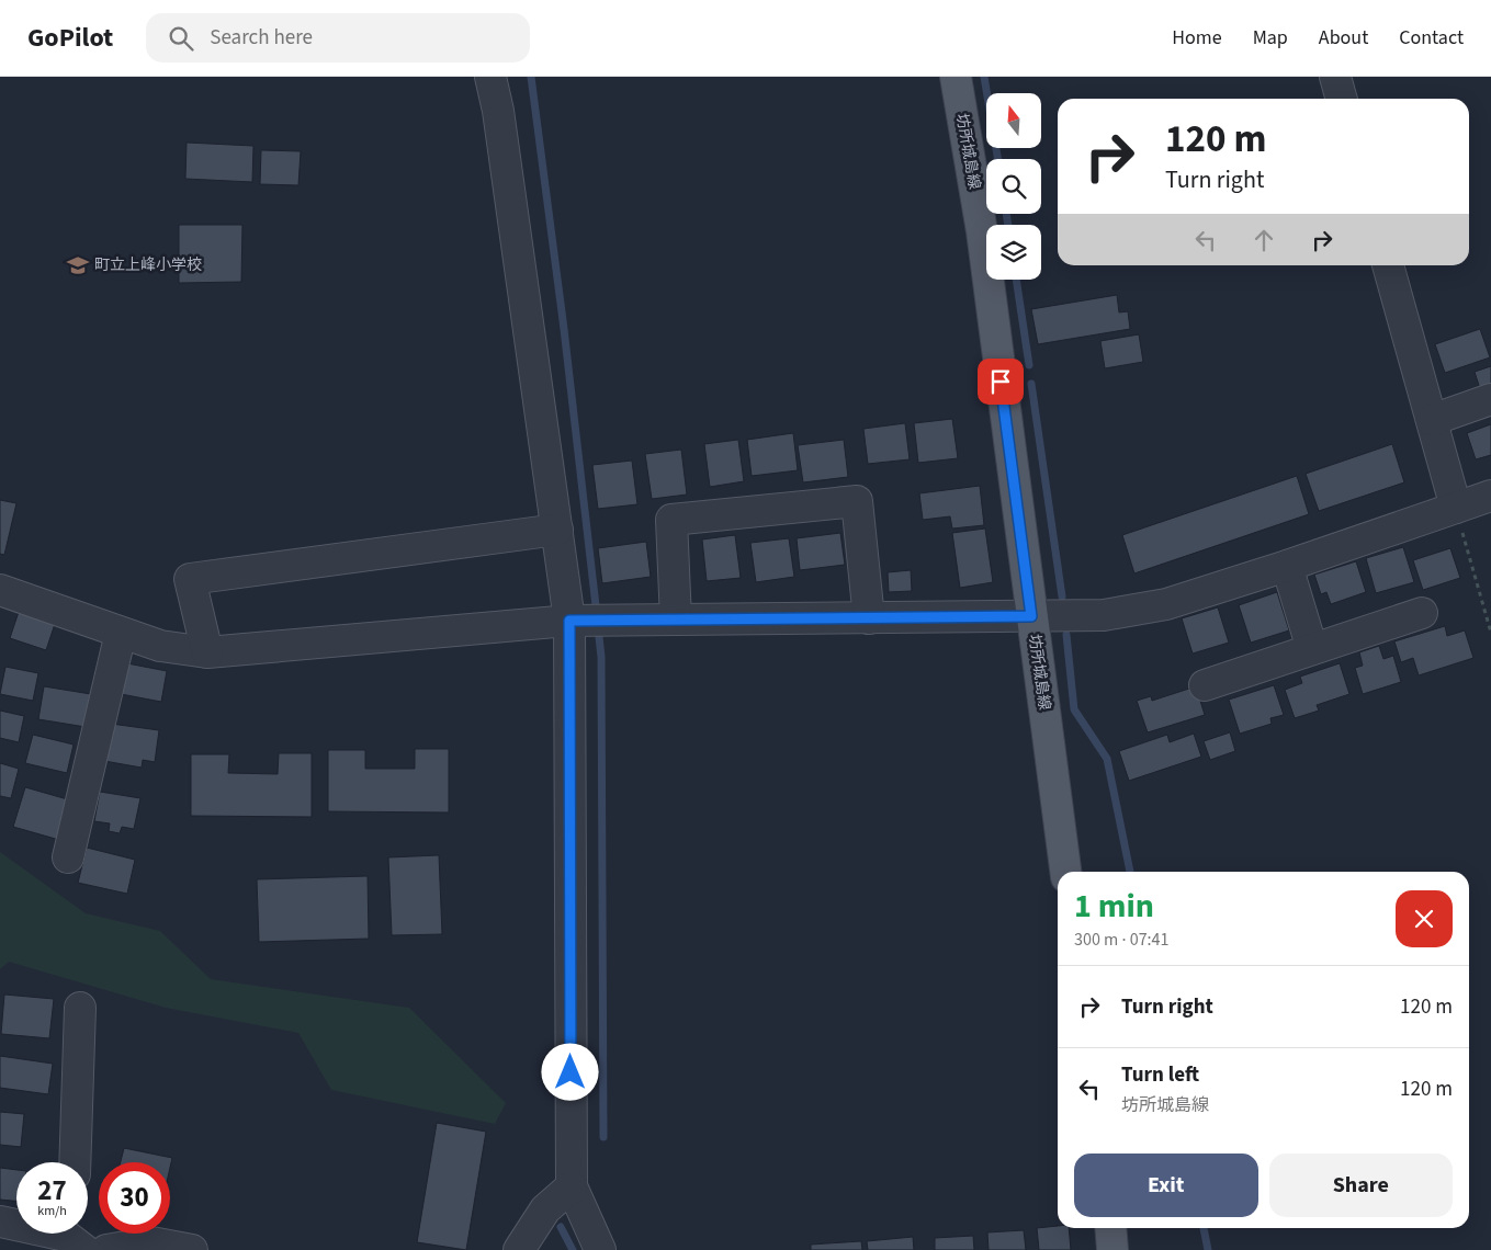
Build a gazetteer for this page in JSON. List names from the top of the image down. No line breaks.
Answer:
{"streets":{"main road":["坊所城島線"]},"places":{"school or university":["町立上峰小学校"]},"north":"top","page":{"header":"GoPilot","search":"Search here","nav":["Home","Map","About","Contact"],"turn":["120 m","Turn right"],"heading":["1 min","300 m · 07:41"],"list":[{"name":"Turn right","value":"120 m"},{"name":"Turn left","note":"坊所城島線","value":"120 m"}],"buttons":["Exit","Share"],"speed":"27 km/h","limit":"30"}}
